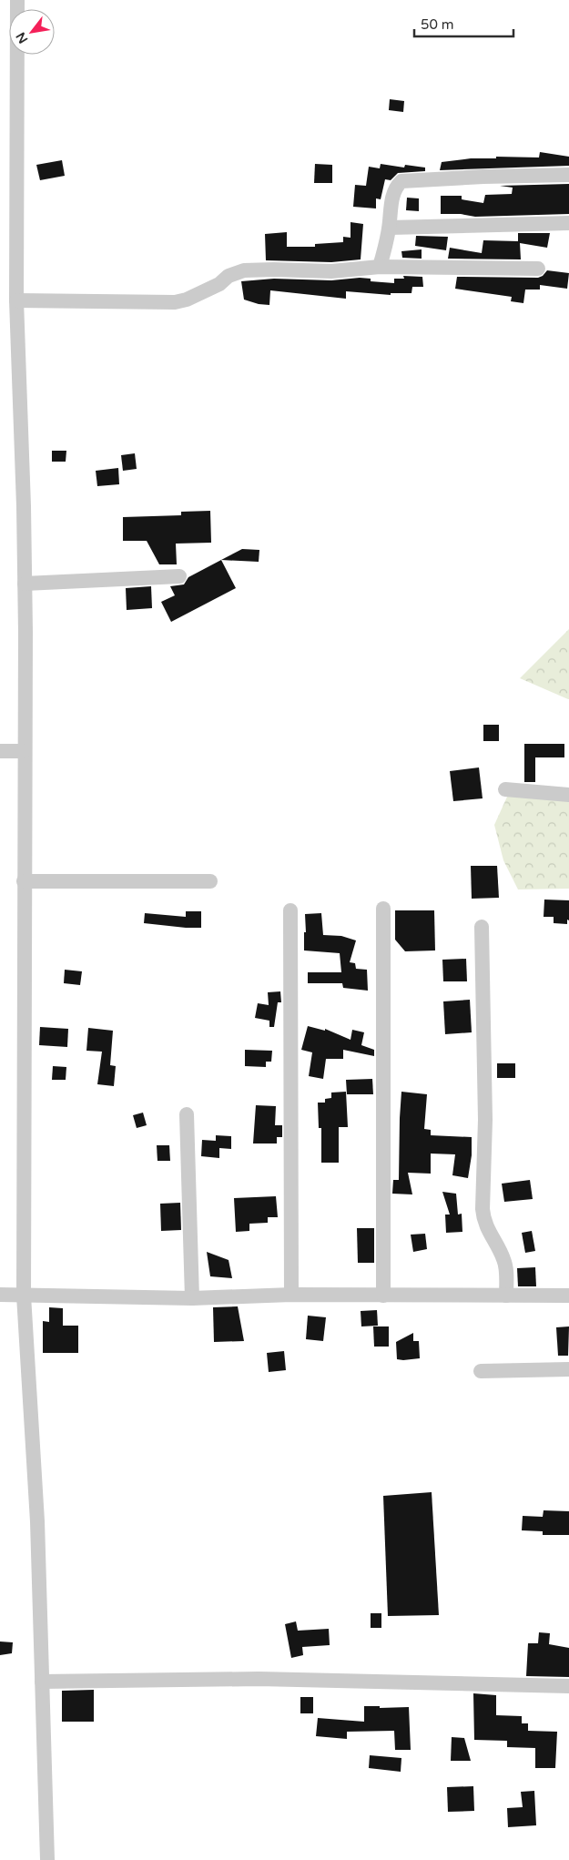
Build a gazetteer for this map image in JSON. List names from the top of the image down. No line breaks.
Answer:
{"scale_bar":"50 m","north":"bottom left"}
